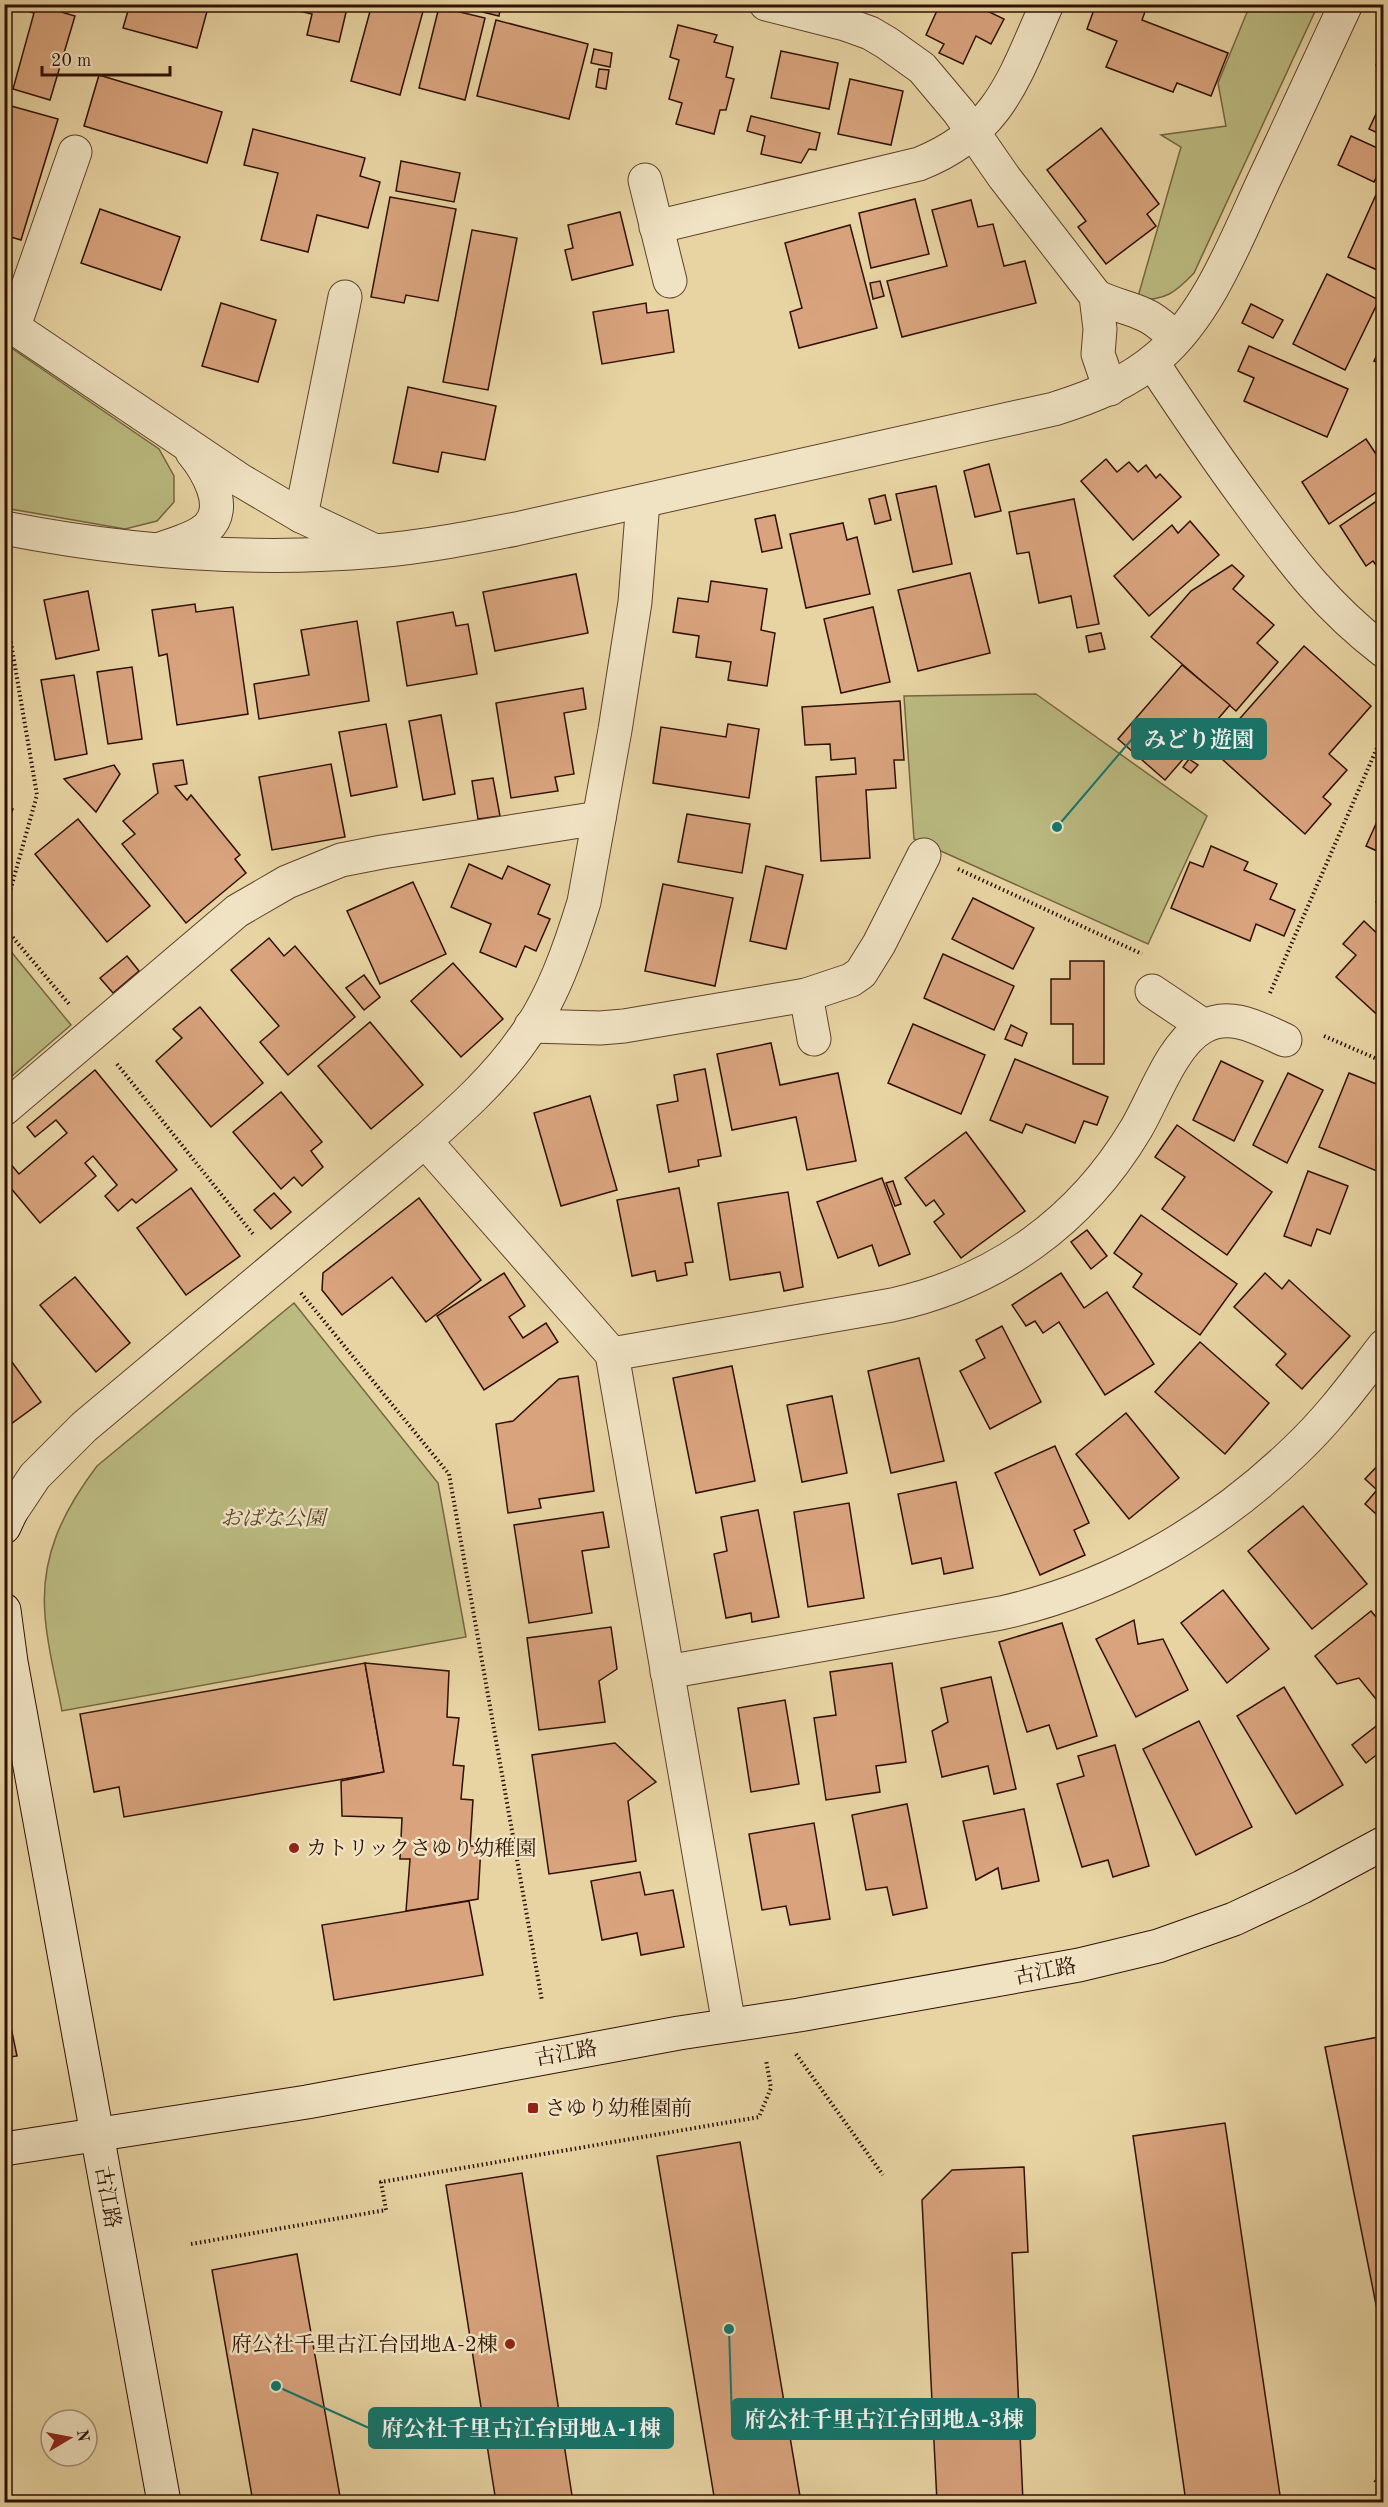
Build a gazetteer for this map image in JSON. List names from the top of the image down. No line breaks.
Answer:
{"streets":{"street":["古江路"]},"parks":["おばな公園"],"places":{"other":["みどり遊園","カトリックさゆり幼稚園","府公社千里古江台団地A-3棟","府公社千里古江台団地A-2棟","府公社千里古江台団地A-1棟"],"transit":["さゆり幼稚園前"]},"scale_bar":"20 m","north":"right"}
